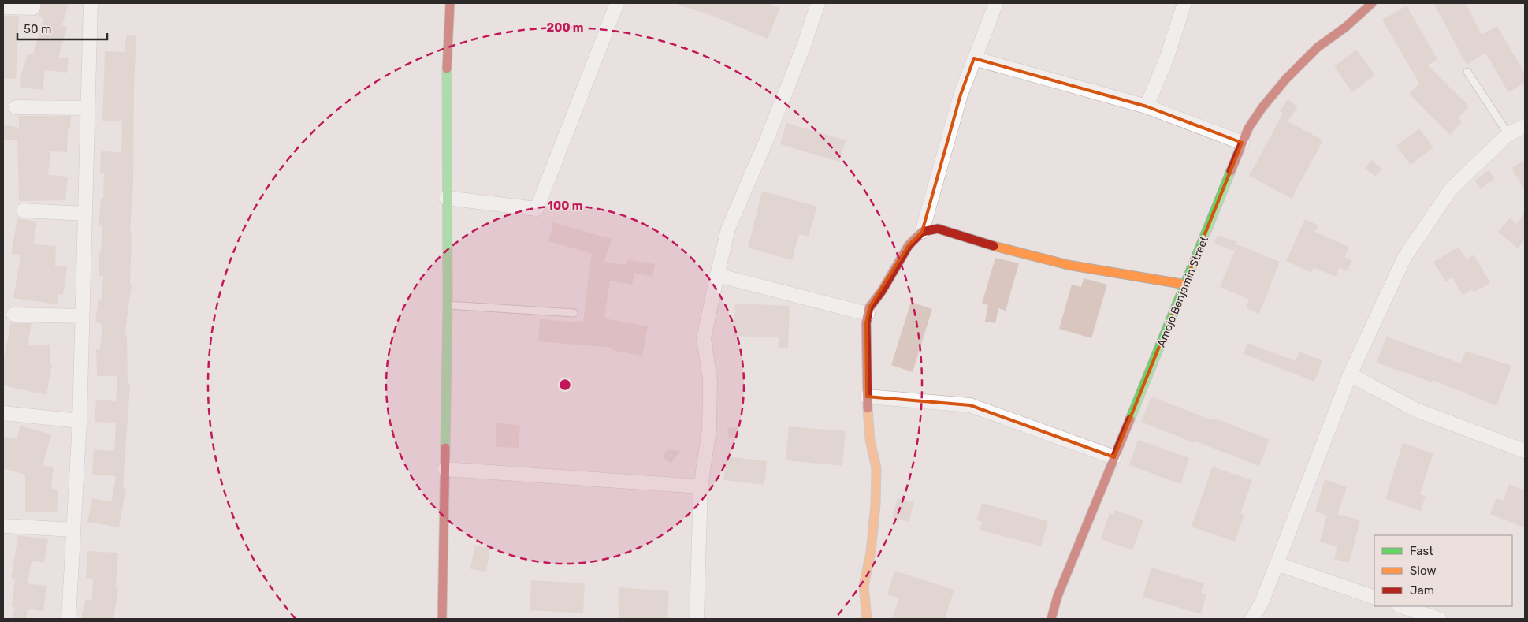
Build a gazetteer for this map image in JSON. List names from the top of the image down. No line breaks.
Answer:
{"streets":{"street":["Amojo Benjamin Street"]},"legend":["Fast","Slow","Jam"],"scale_bar":"50 m","rings":["200 m","100 m"]}
